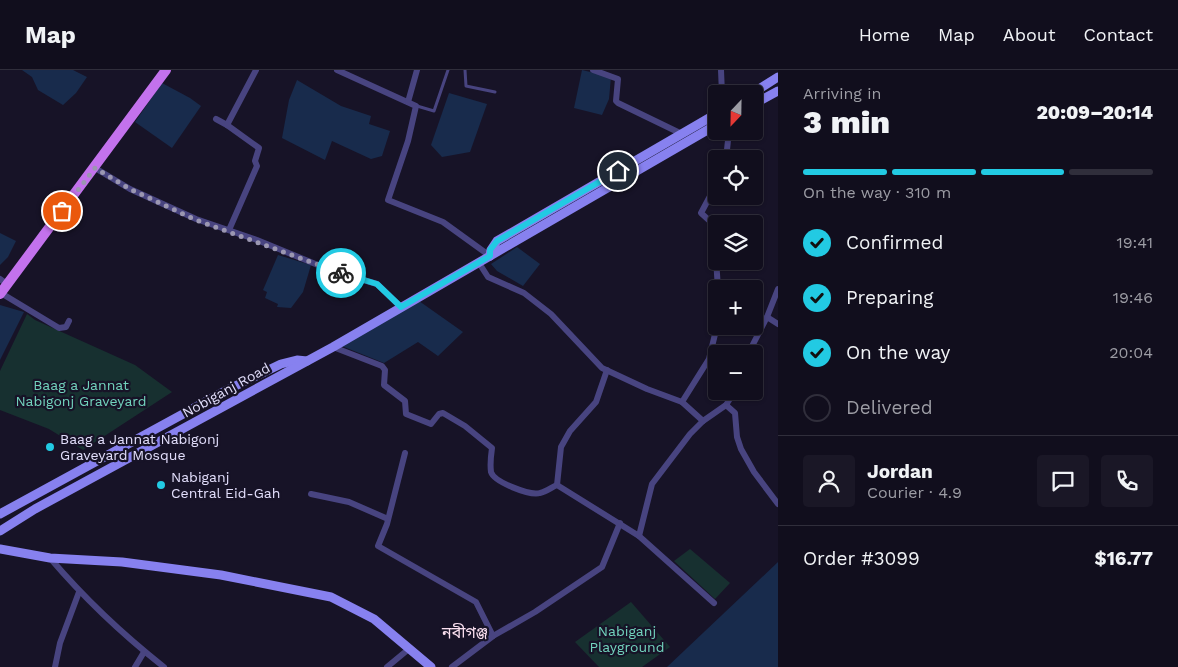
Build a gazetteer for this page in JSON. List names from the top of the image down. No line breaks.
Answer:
{"streets":{"main road":["Nobiganj Road"]},"districts":["নবীগঞ্জ"],"parks":["Baag a Jannat Nabigonj Graveyard","Nabiganj Playground"],"places":["Baag a Jannat Nabigonj Graveyard Mosque","Nabiganj Central Eid-Gah"],"north":"bottom","page":{"header":"Map","nav":["Home","Map","About","Contact"],"heading":["3 min","Arriving in","20:09–20:14"],"panel":["Jordan","Courier · 4.9","Order #3099","$16.77"],"map_buttons":["+","−"],"bar":"On the way · 310 m","list":[["Confirmed","19:41"],["Preparing","19:46"],["On the way","20:04"],"Delivered"]}}
